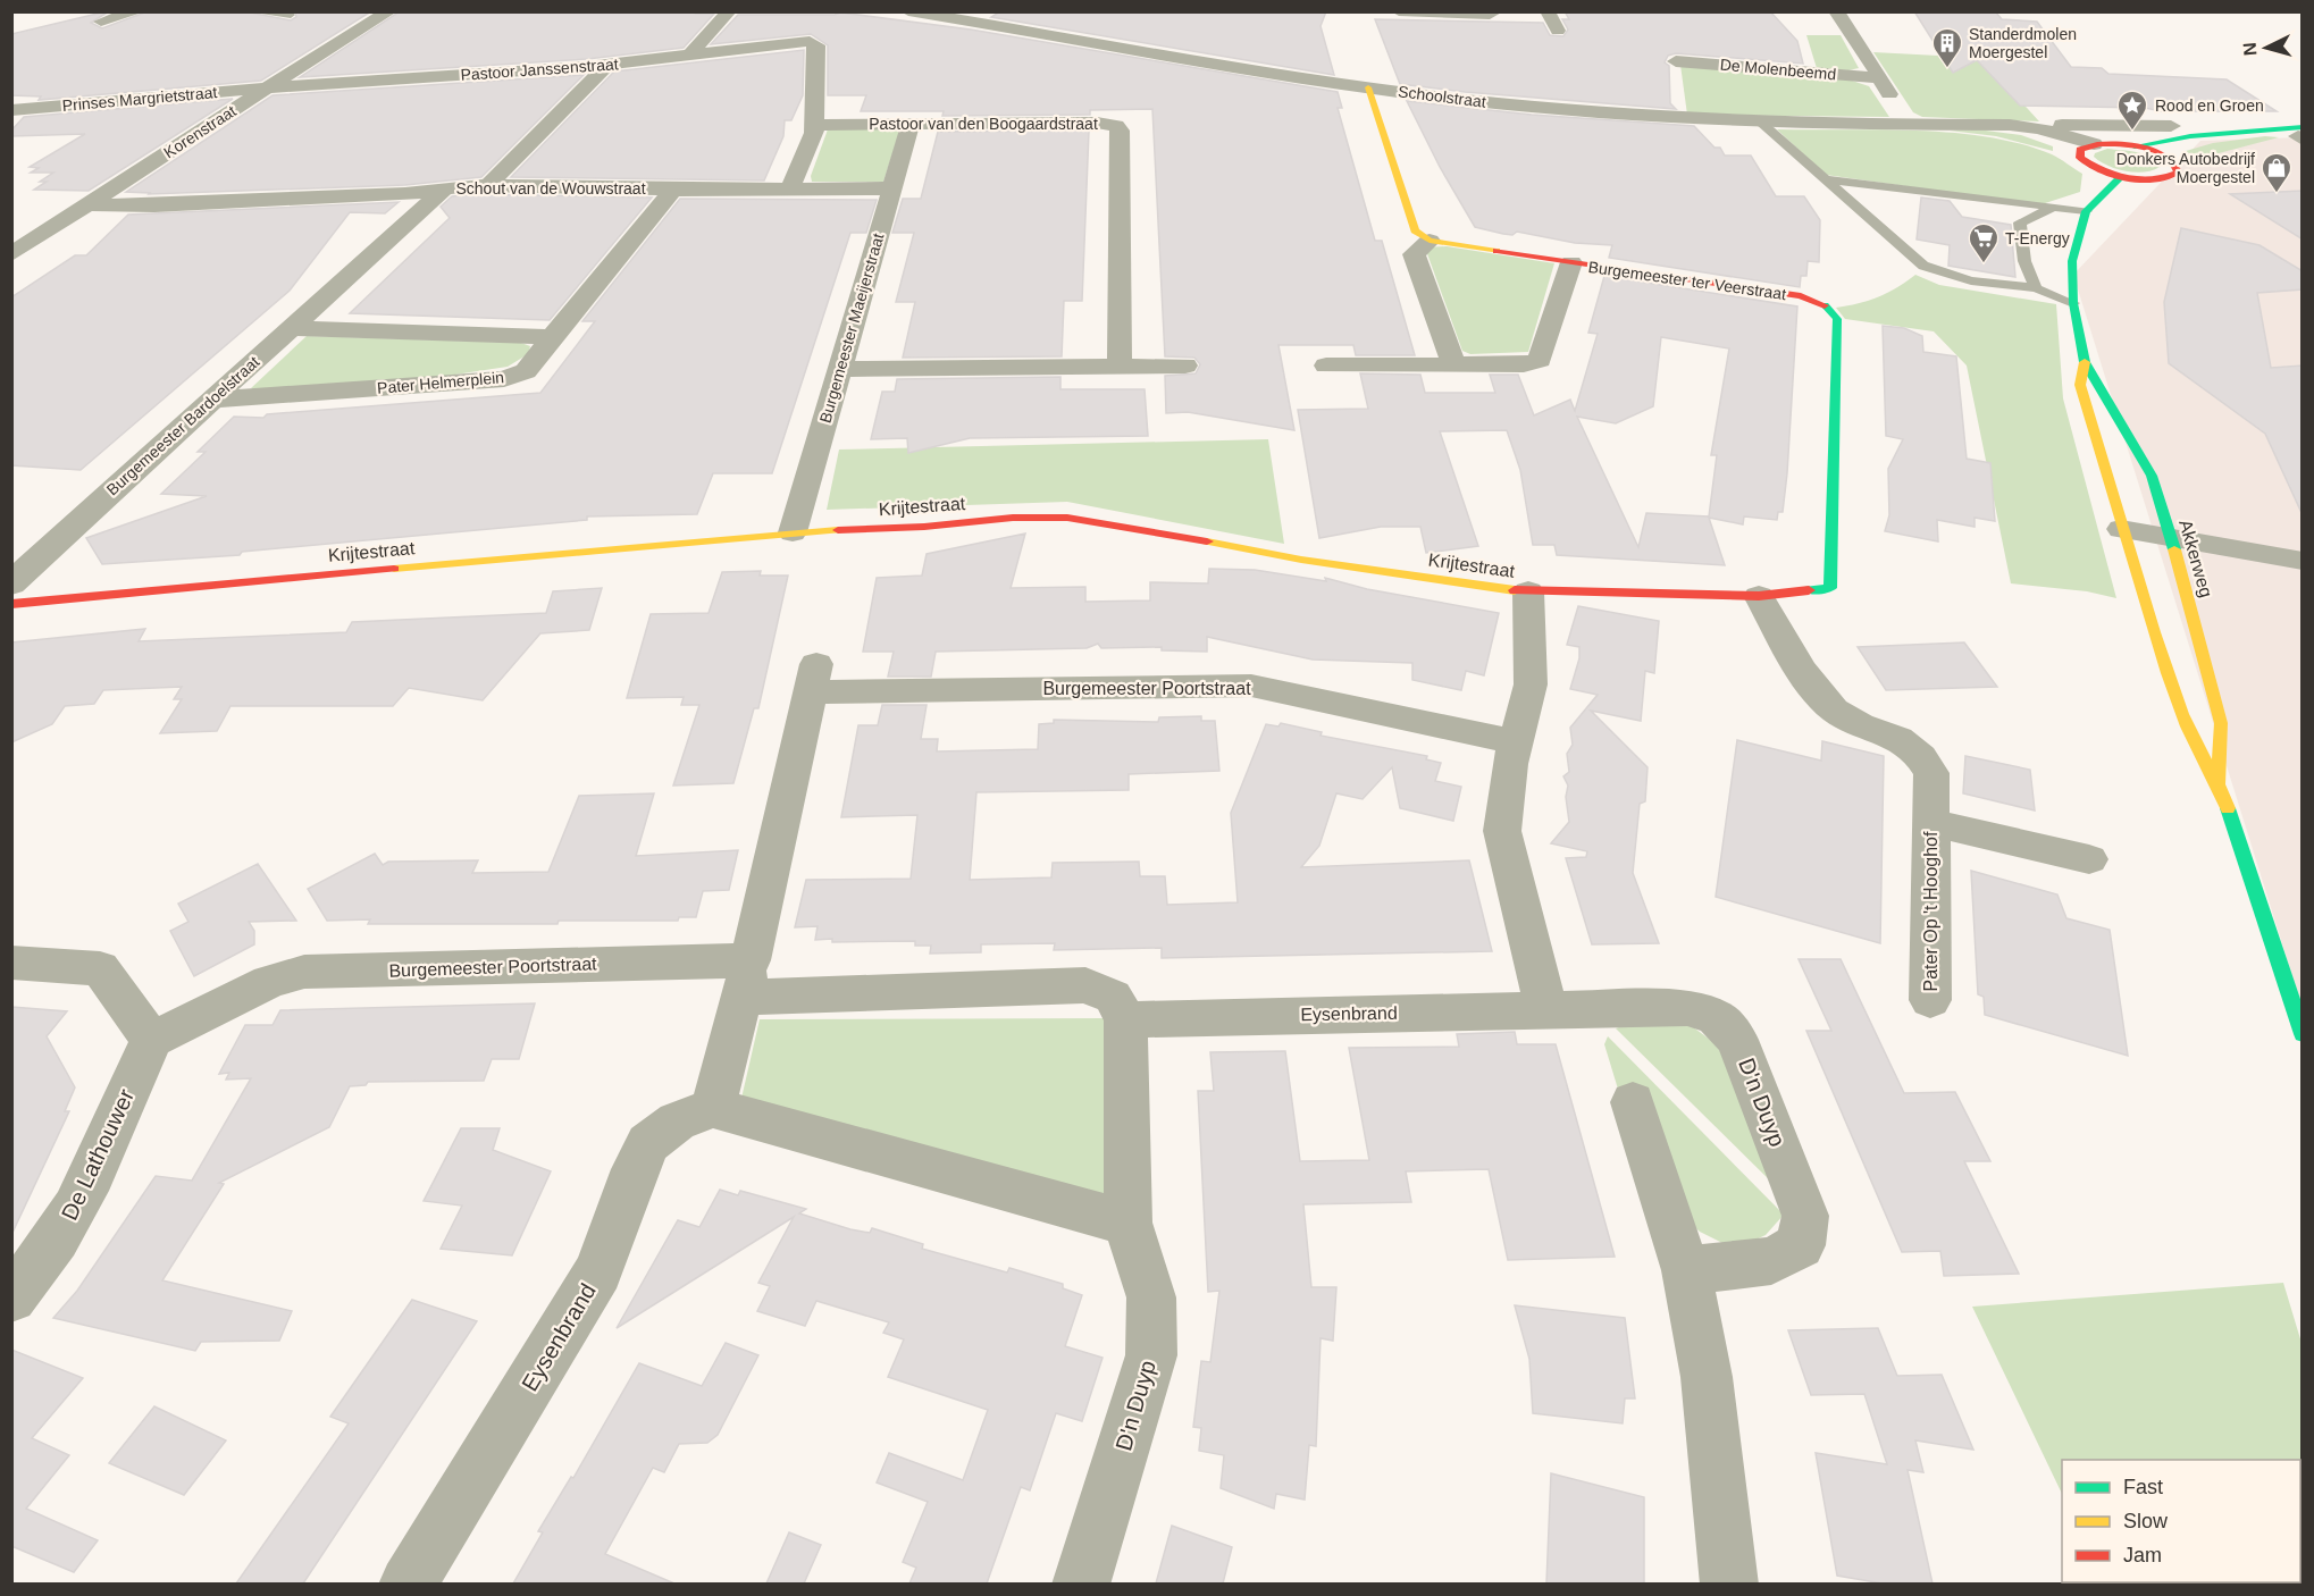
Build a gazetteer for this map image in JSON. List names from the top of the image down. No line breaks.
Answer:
{"streets":{"street":["Pastoor Janssenstraat","De Molenbeemd","Schoolstraat","Prinses Margrietstraat","Pastoor van den Boogaardstraat","Korenstraat","Schout van de Wouwstraat","Burgemeester ter Veerstraat","Burgemeester Maeijerstraat","Pater Helmerplein","Burgemeester Bardoelstraat","Krijtestraat","Akkerweg","Burgemeester Poortstraat","Pater Op 't Hooghof","Eysenbrand","D'n Duyp","De Lathouwer"]},"crossings":[["Pastoor Janssenstraat","Prinses Margrietstraat"],["Pastoor Janssenstraat","Pastoor van den Boogaardstraat"],["Pastoor Janssenstraat","Korenstraat"],["Prinses Margrietstraat","Korenstraat"],["Pastoor van den Boogaardstraat","Burgemeester Maeijerstraat"],["Korenstraat","Schout van de Wouwstraat"],["Schout van de Wouwstraat","Burgemeester Maeijerstraat"],["Schout van de Wouwstraat","Pater Helmerplein"],["Schout van de Wouwstraat","Burgemeester Bardoelstraat"],["Burgemeester ter Veerstraat","Krijtestraat"],["Burgemeester Maeijerstraat","Krijtestraat"],["Pater Helmerplein","Burgemeester Bardoelstraat"],["Krijtestraat","Pater Op 't Hooghof"],["Burgemeester Poortstraat","De Lathouwer"],["Eysenbrand","D'n Duyp"]],"places":{"building":["Standerdmolen Moergestel"],"place":["Rood en Groen"],"shop":["Donkers Autobedrijf Moergestel"],"supermarket":["T-Energy"]},"legend":["Fast","Slow","Jam"],"north":"left"}
